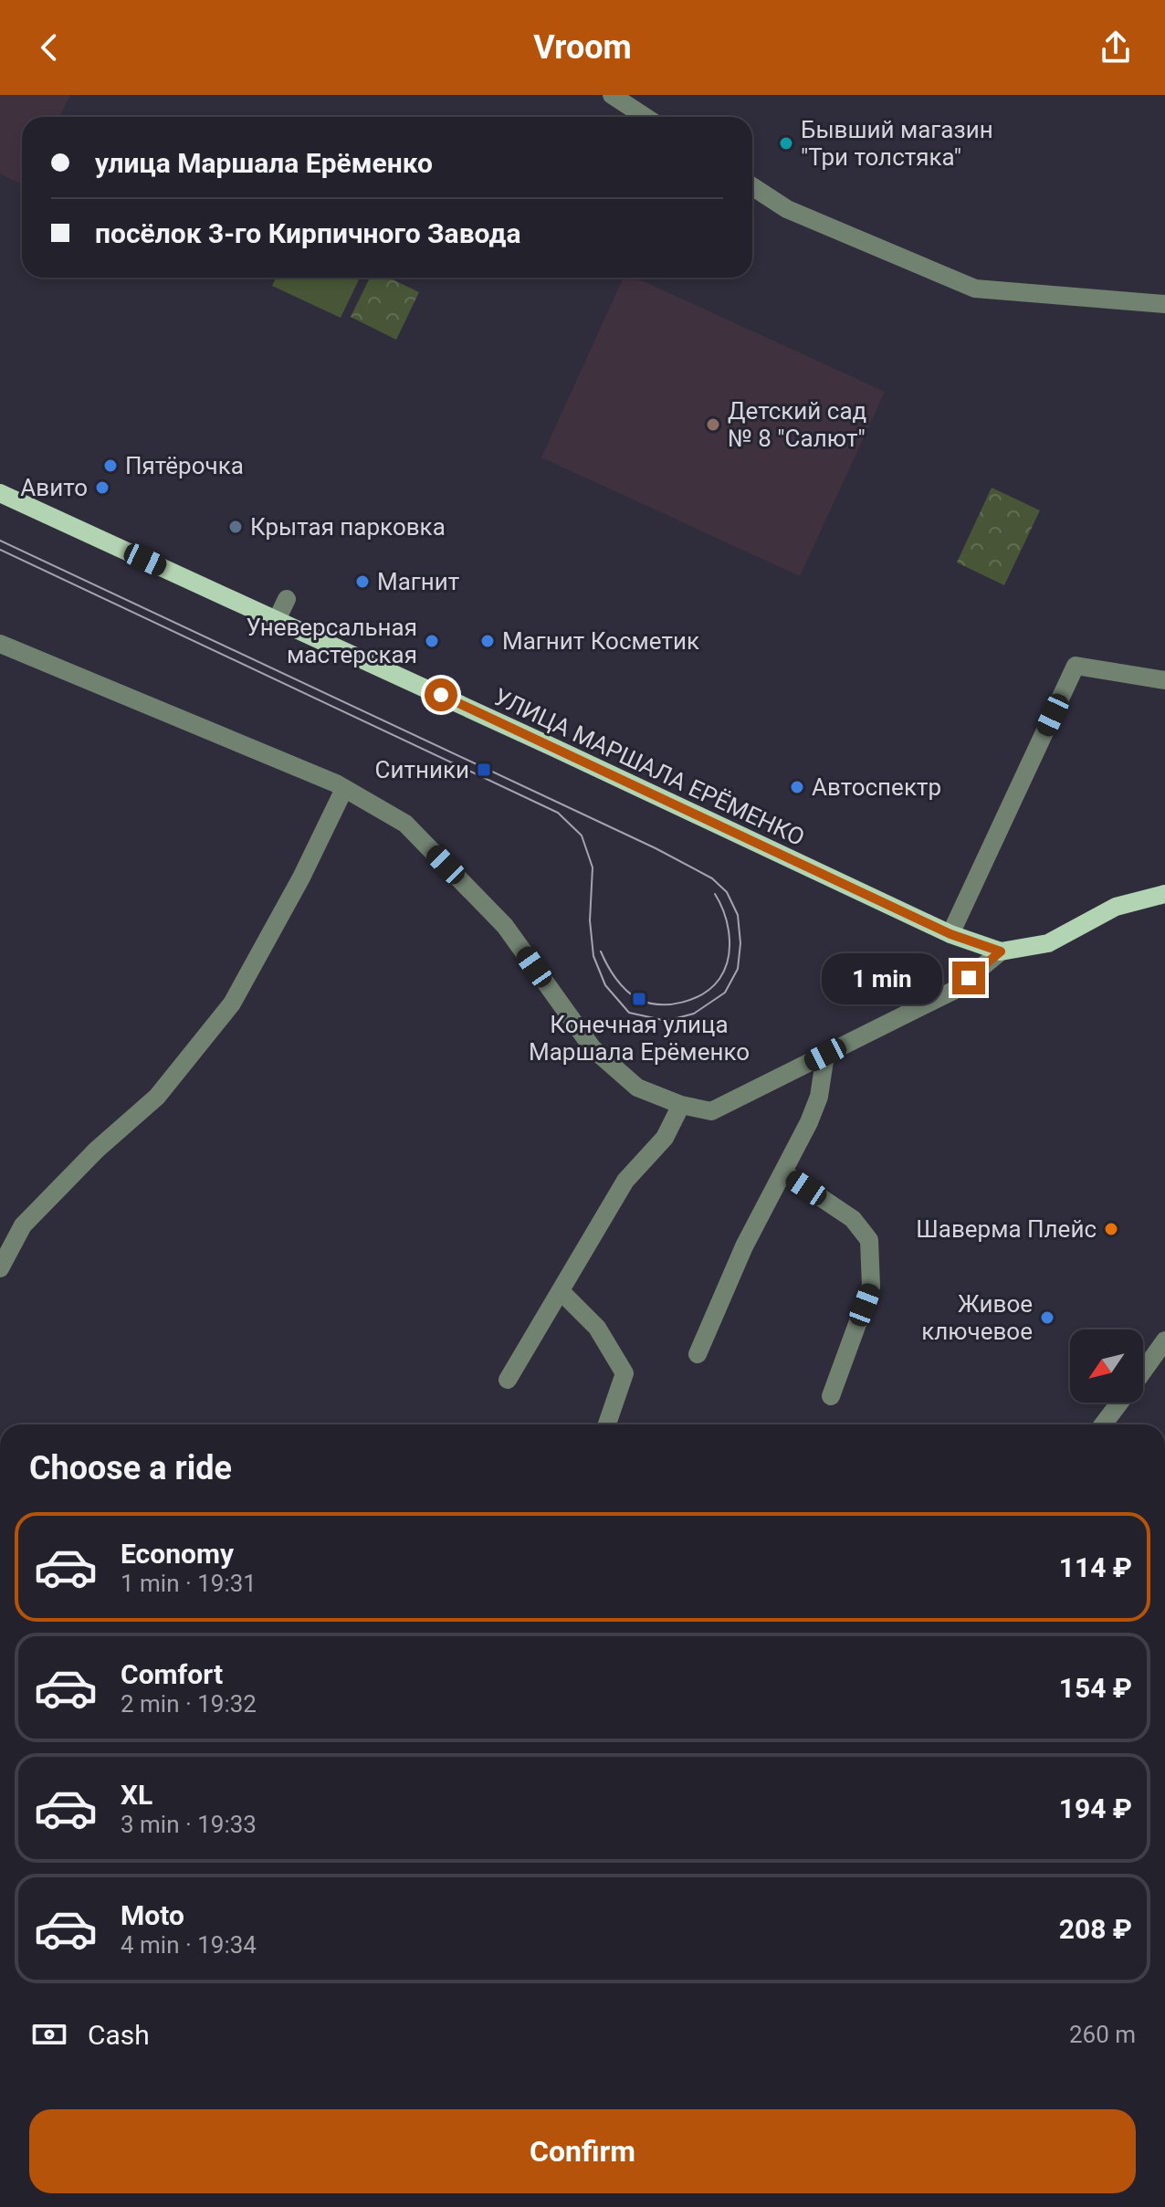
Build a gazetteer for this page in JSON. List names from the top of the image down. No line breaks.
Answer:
{"streets":{"main road":["УЛИЦА МАРШАЛА ЕРЁМЕНКО"]},"places":{"other":["Бывший магазин \"Три толстяка\"","Детский сад № 8 \"Салют\"","Пятёрочка","Авито","Крытая парковка","Магнит","Уневерсальная мастерская","Магнит Косметик","Автоспектр","Шаверма Плейс","Живое ключевое"],"transit":["Ситники","Конечная улица Маршала Ерёменко"]},"north":"bottom left","page":{"header":"Vroom","banner":["улица Маршала Ерёменко","посёлок 3-го Кирпичного Завода"],"bubble":"1 min","heading":"Choose a ride","list":[{"name":"Economy","note":"1 min · 19:31","value":"114 ₽"},{"name":"Comfort","note":"2 min · 19:32","value":"154 ₽"},{"name":"XL","note":"3 min · 19:33","value":"194 ₽"},{"name":"Moto","note":"4 min · 19:34","value":"208 ₽"}],"pay":["Cash","260 m"],"buttons":"Confirm"}}
